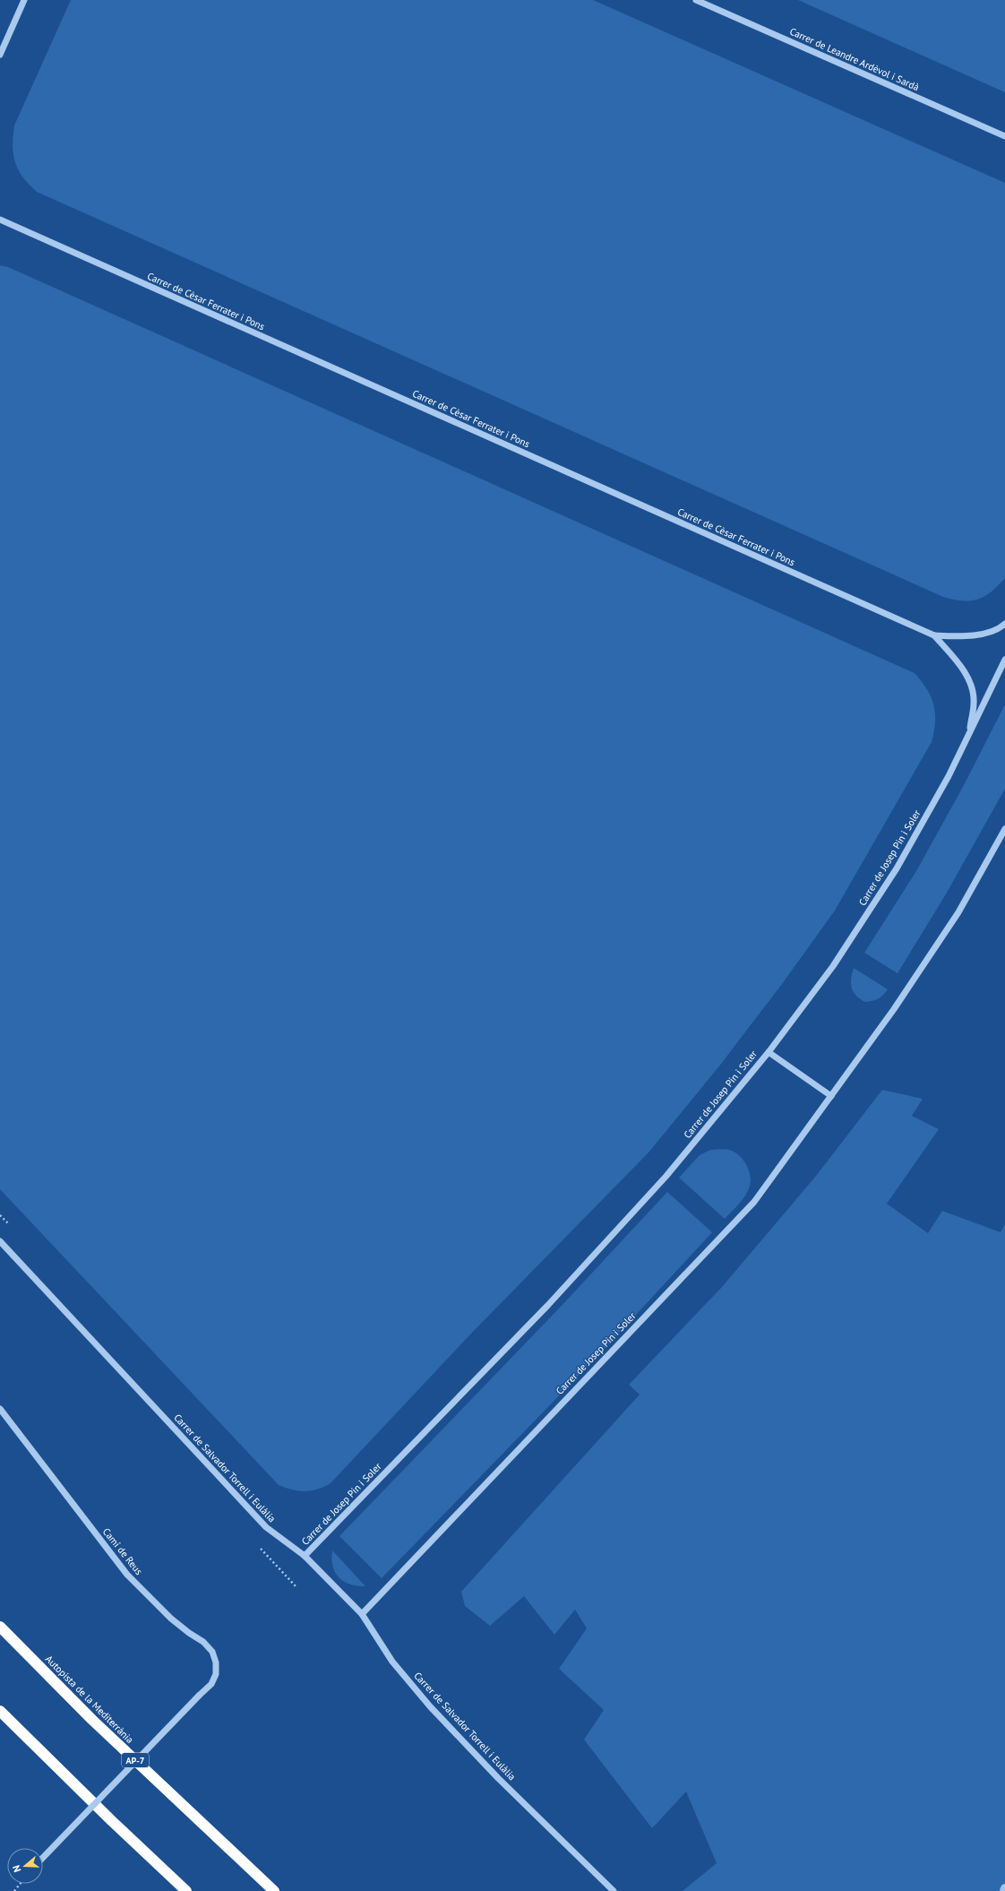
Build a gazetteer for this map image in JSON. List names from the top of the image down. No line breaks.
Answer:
{"streets":{"highway":["Autopista de la Mediterrània","AP-7"],"street":["Carrer de Leandre Ardèvol i Sardà","Carrer de Cèsar Ferrater i Pons","Carrer de Josep Pin i Soler","Carrer de Salvador Torrell i Eulàlia","Camí de Reus"]},"crossings":[["Carrer de Cèsar Ferrater i Pons","Carrer de Josep Pin i Soler"],["Carrer de Josep Pin i Soler","Carrer de Salvador Torrell i Eulàlia"]],"north":"left"}
